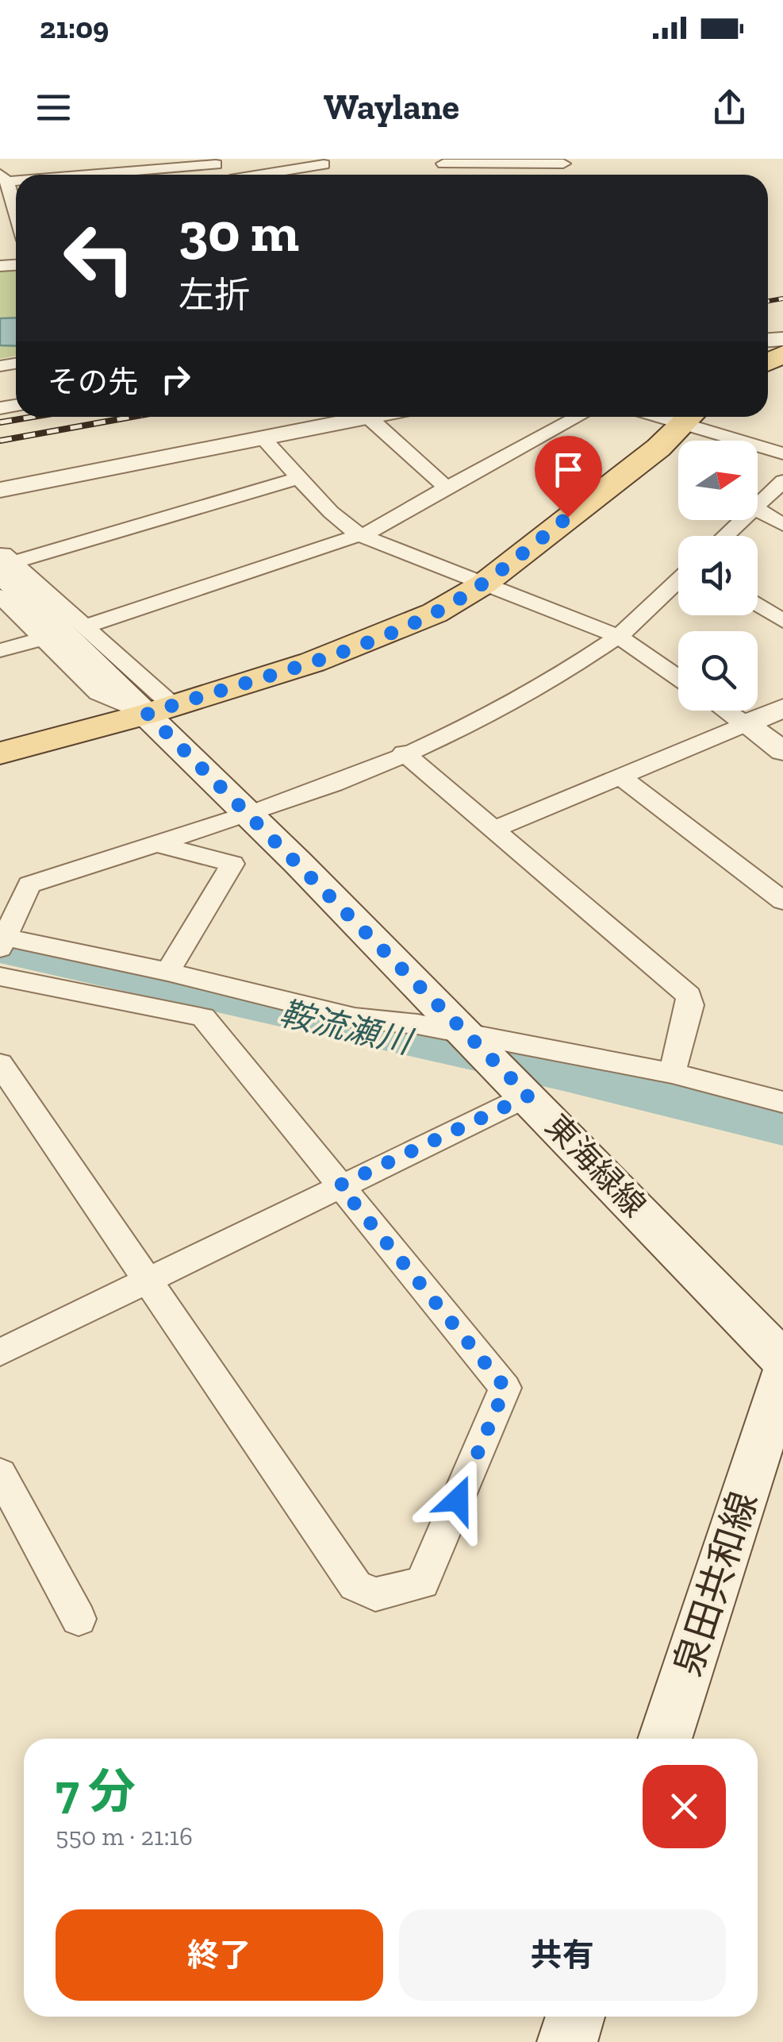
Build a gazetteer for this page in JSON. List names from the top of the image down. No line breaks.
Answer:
{"streets":{"main road":["東海緑線","泉田共和線"]},"water":["鞍流瀬川"],"north":"right","page":{"status":"21:09","header":"Waylane","turn":["30 m","左折"],"then":"その先","heading":["7 分","550 m · 21:16"],"buttons":["終了","共有"]}}
